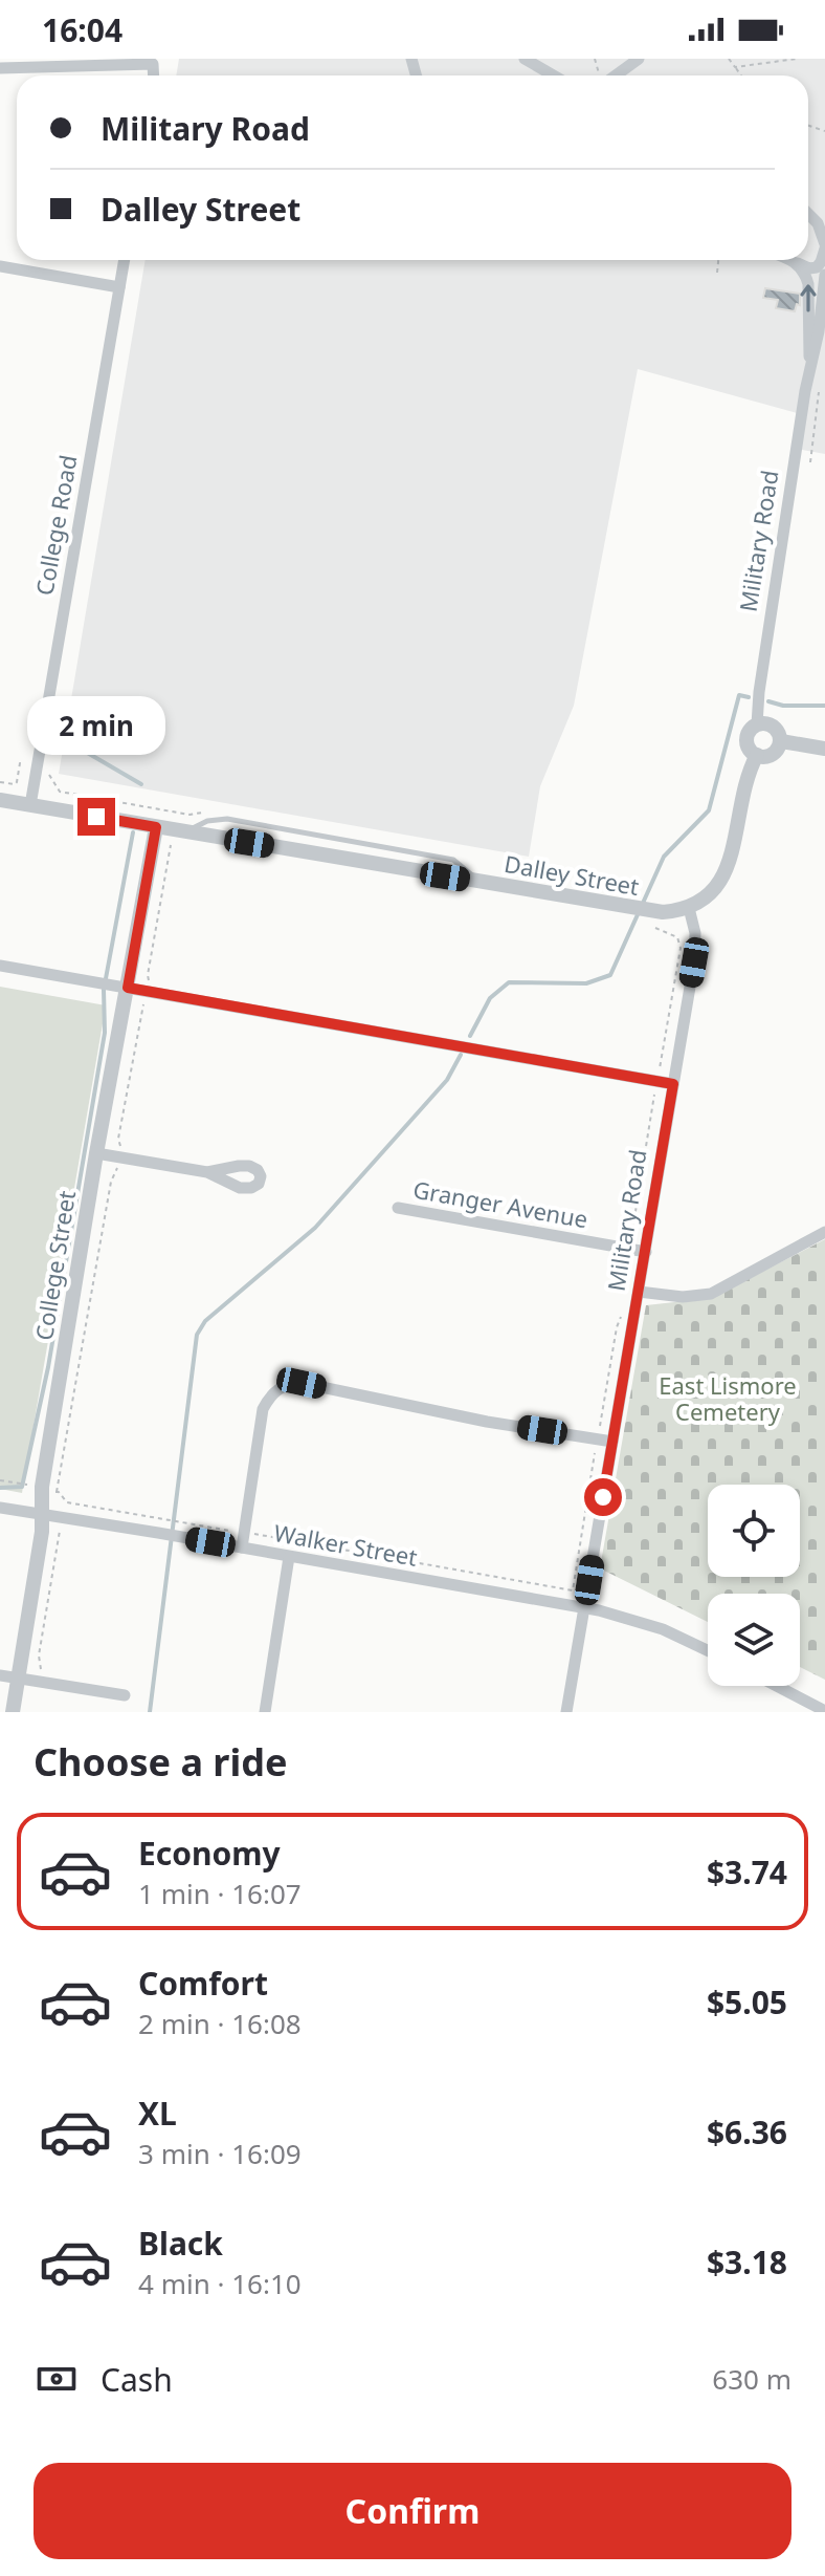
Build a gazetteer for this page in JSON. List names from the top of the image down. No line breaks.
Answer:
{"streets":{"street":["College Road","Military Road","Dalley Street","Granger Avenue","College Street","Walker Street"]},"crossings":[["College Road","Dalley Street"],["Military Road","Dalley Street"],["Military Road","Granger Avenue"],["Military Road","Walker Street"],["Dalley Street","College Street"],["College Street","Walker Street"]],"parks":["East Lismore Cemetery"],"page":{"status":"16:04","banner":["Military Road","Dalley Street"],"bubble":"2 min","heading":"Choose a ride","list":[{"name":"Economy","note":"1 min · 16:07","value":"$3.74"},{"name":"Comfort","note":"2 min · 16:08","value":"$5.05"},{"name":"XL","note":"3 min · 16:09","value":"$6.36"},{"name":"Black","note":"4 min · 16:10","value":"$3.18"}],"pay":["Cash","630 m"],"buttons":"Confirm"}}
